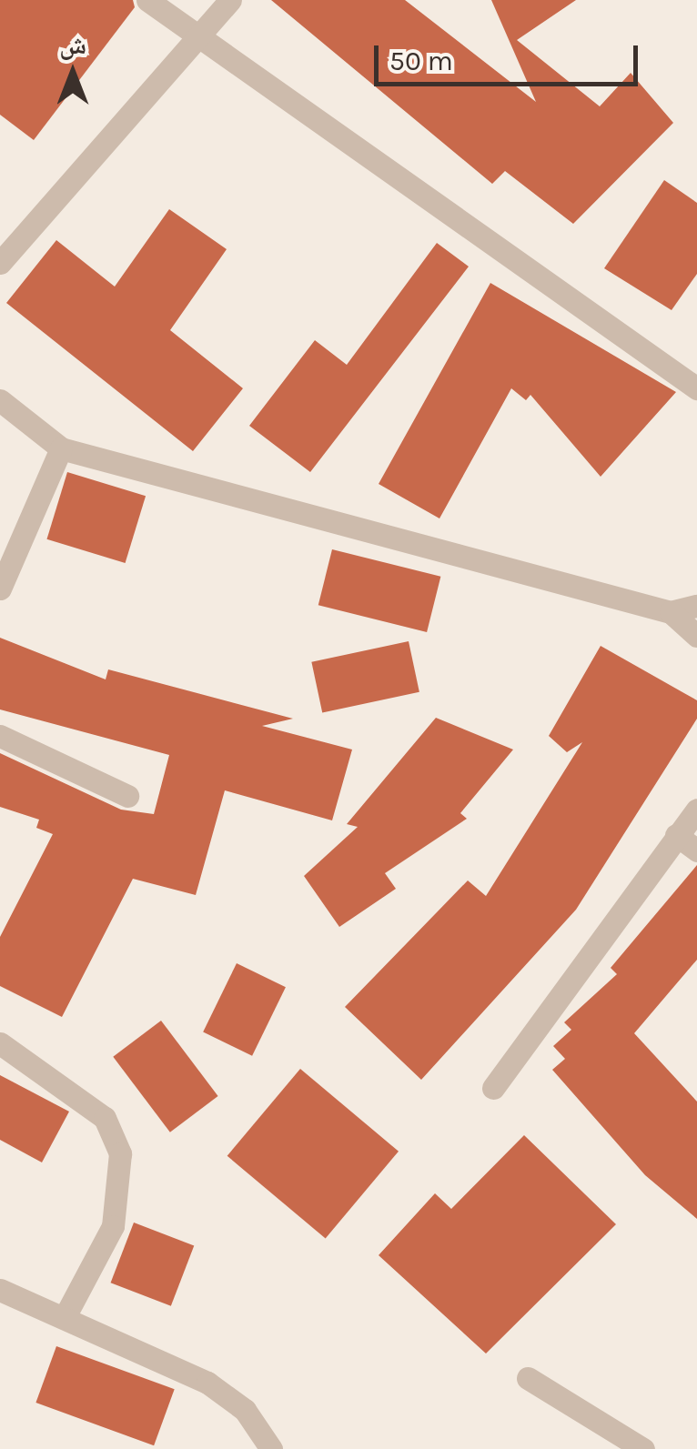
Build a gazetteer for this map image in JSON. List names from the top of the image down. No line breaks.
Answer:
{"scale_bar":"50 m","north":"top"}
